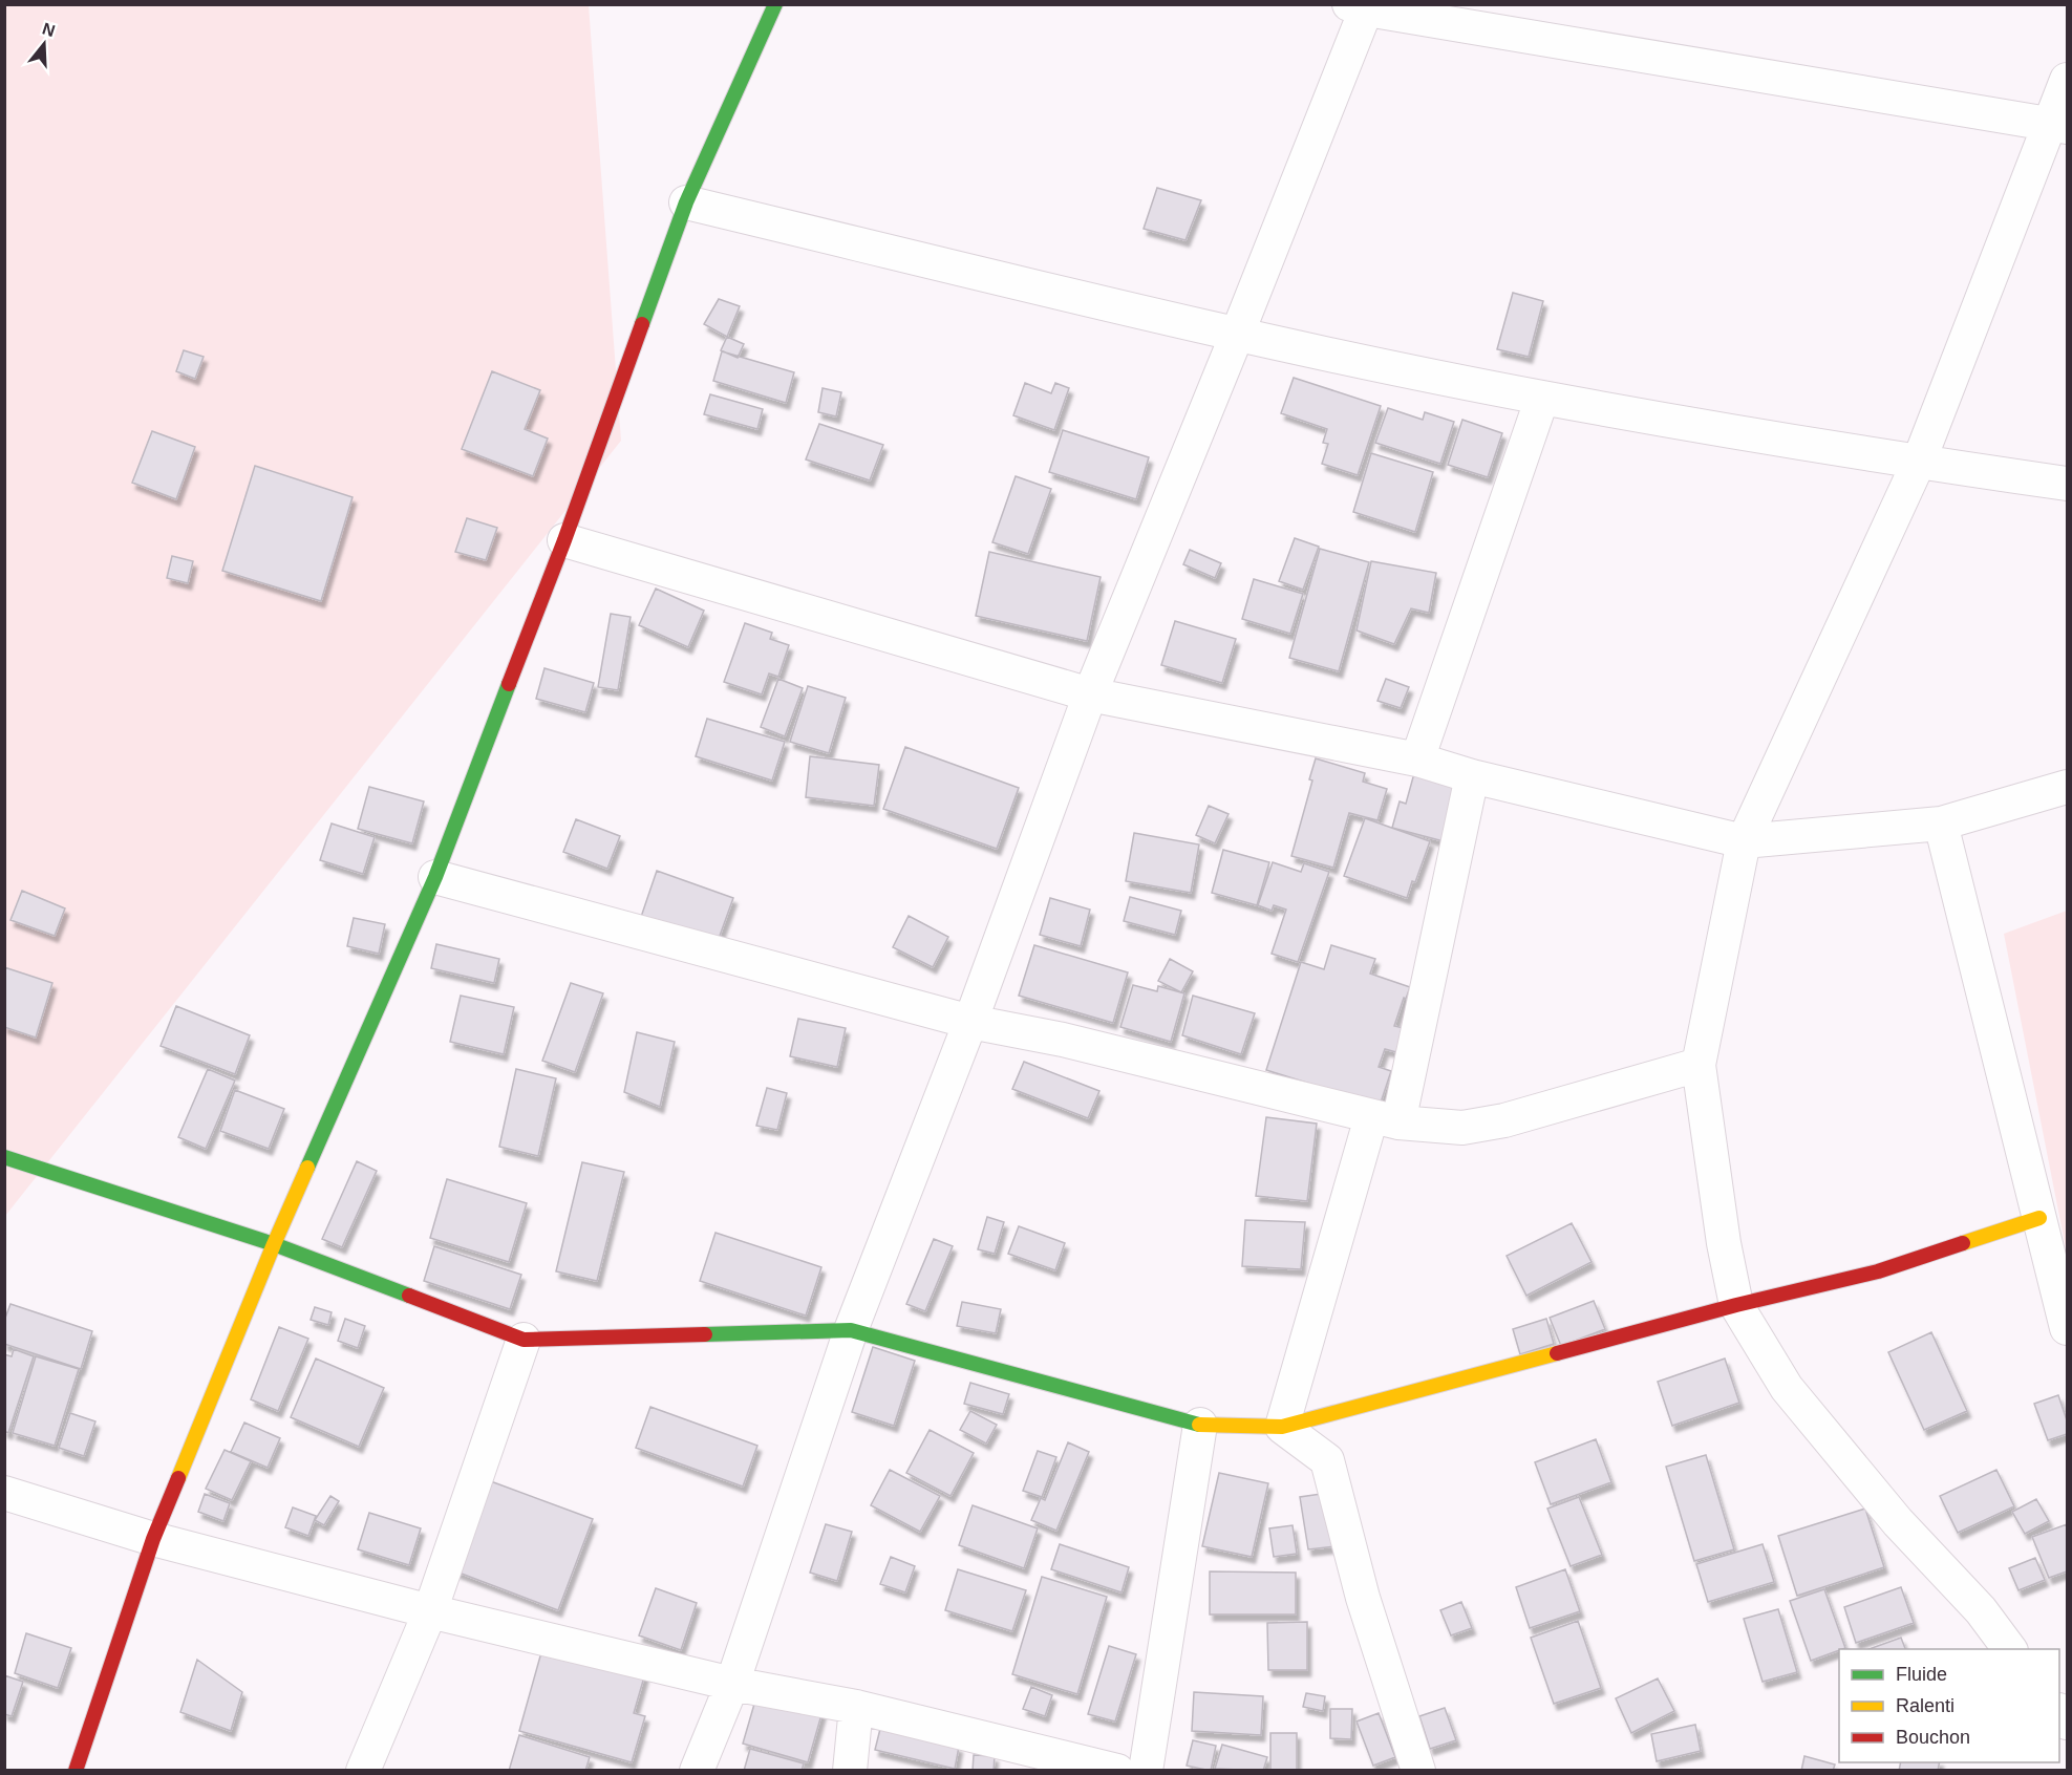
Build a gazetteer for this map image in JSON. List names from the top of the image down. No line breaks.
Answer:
{"legend":["Fluide","Ralenti","Bouchon"],"north":"top"}
